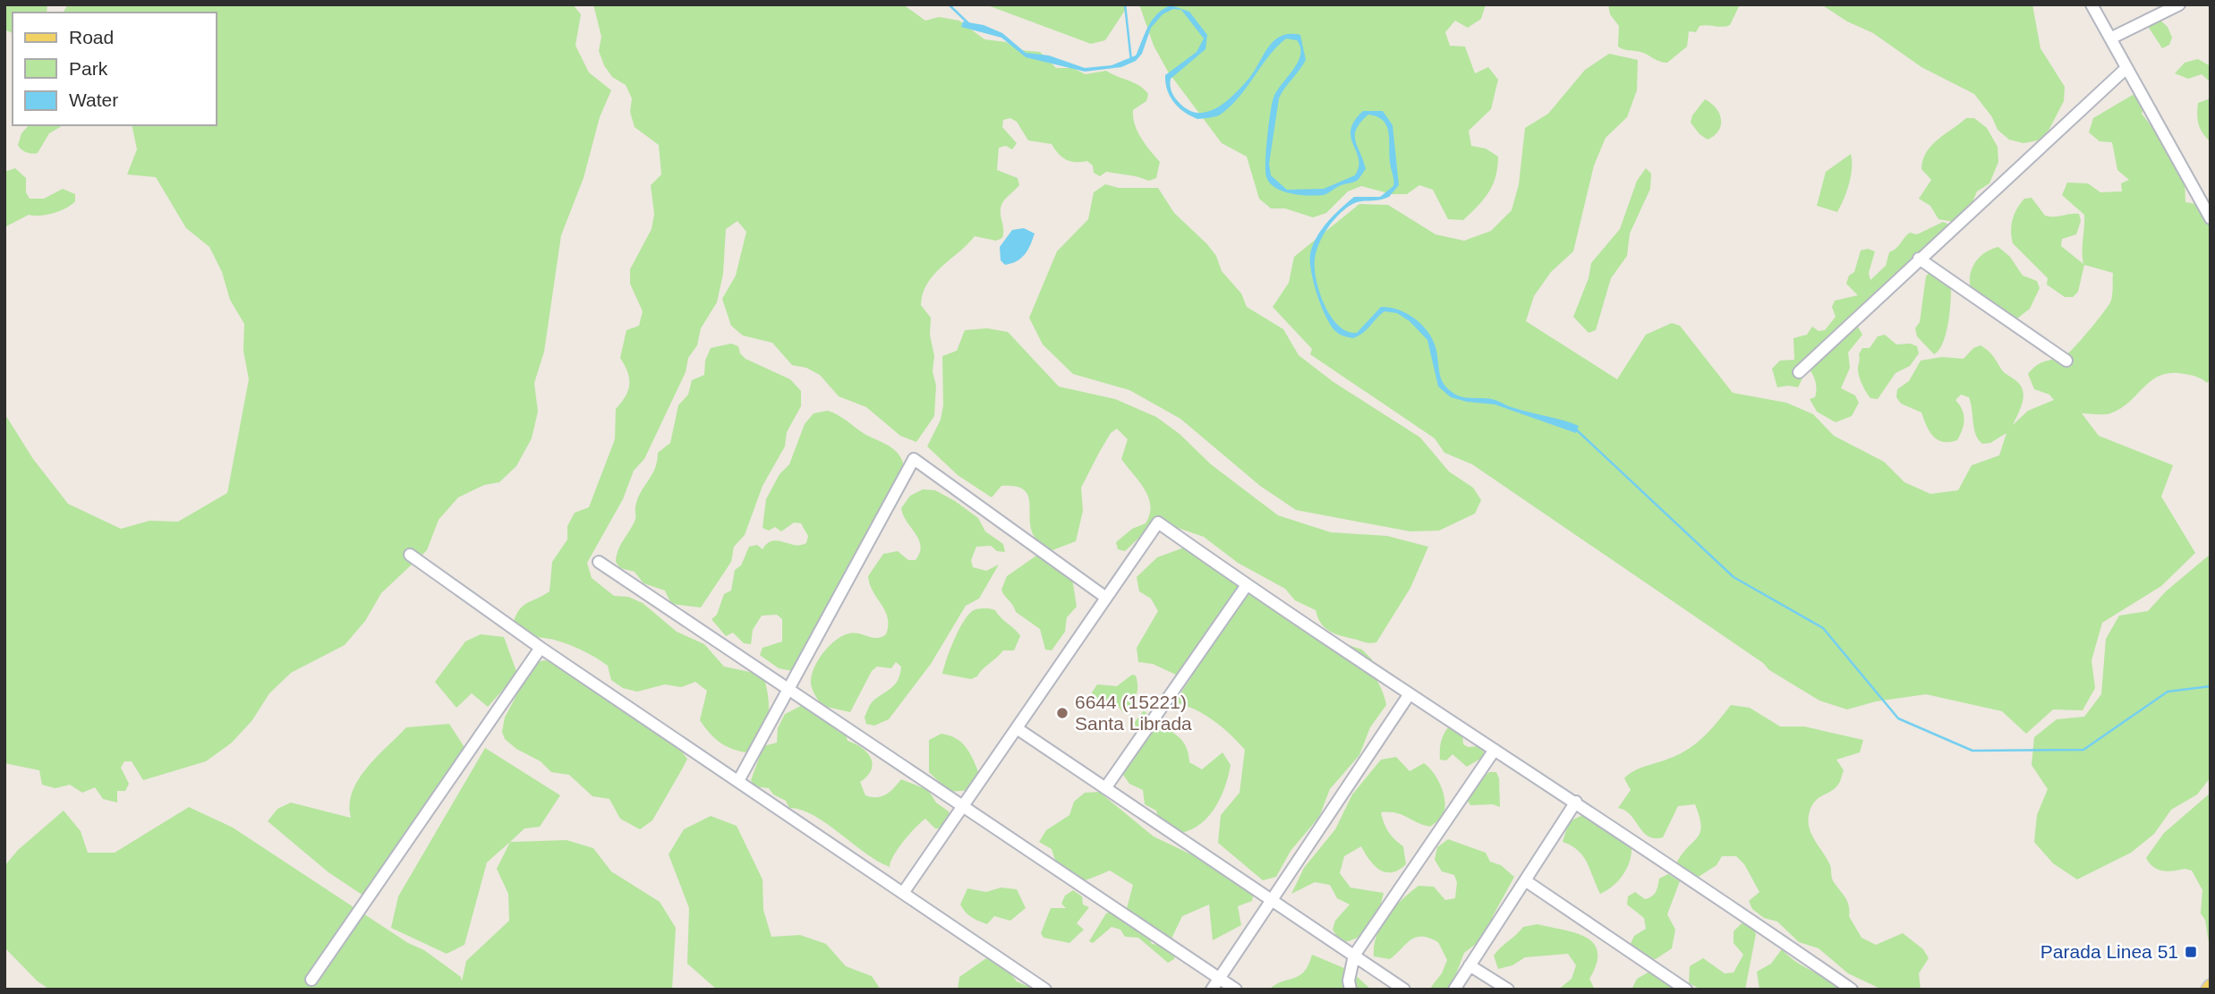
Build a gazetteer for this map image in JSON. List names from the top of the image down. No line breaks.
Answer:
{"places":{"other":["6644 (15221) Santa Librada"],"transit":["Parada Linea 51"]},"legend":["Road","Park","Water"]}
